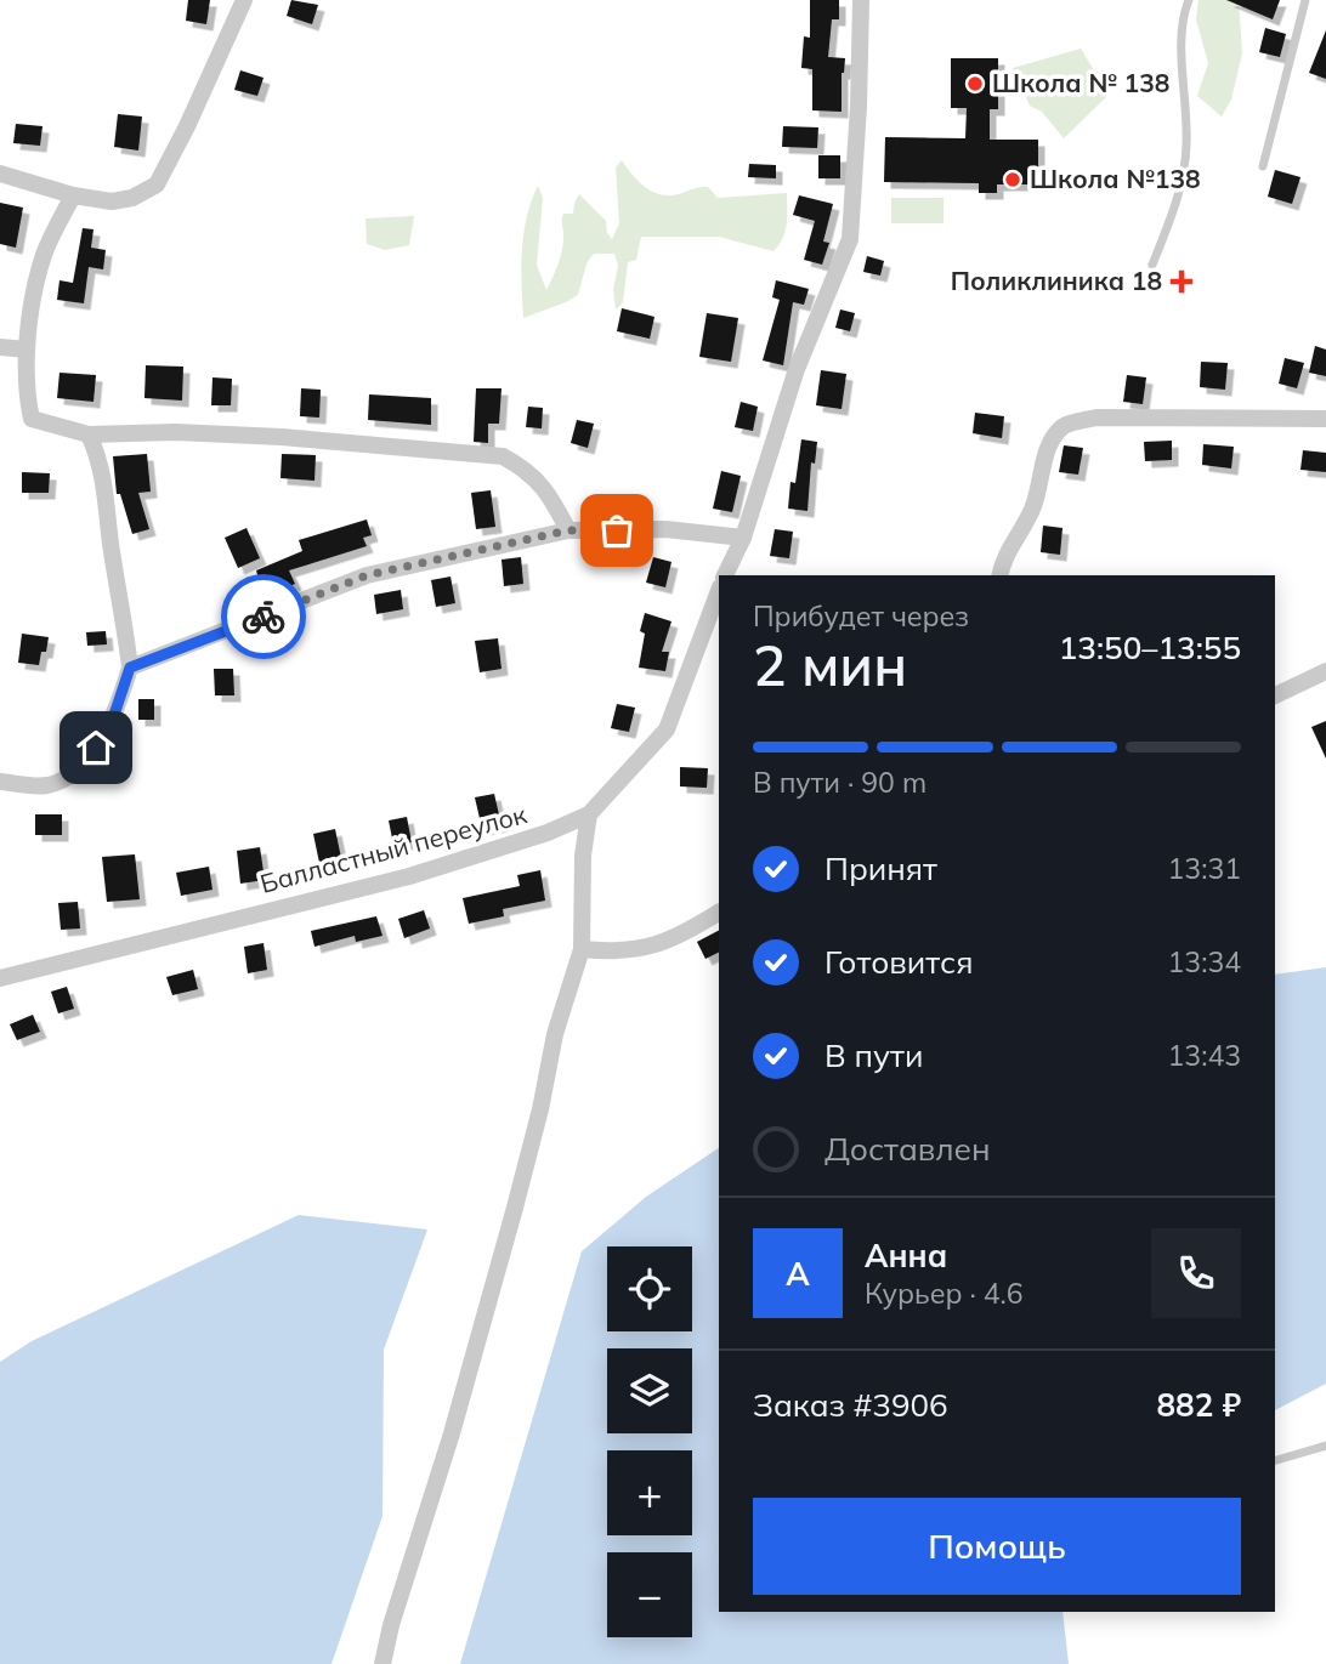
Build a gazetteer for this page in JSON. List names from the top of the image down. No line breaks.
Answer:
{"streets":{"street":["Балластный переулок"]},"places":{"other":["Школа № 138","Школа №138"],"health":["Поликлиника 18"]},"page":{"heading":["2 мин","Прибудет через","13:50–13:55"],"panel":["Анна","Курьер · 4.6","Заказ #3906","882 ₽"],"bar":"В пути · 90 m","list":[["Принят","13:31"],["Готовится","13:34"],["В пути","13:43"],"Доставлен"],"round":"А","map_buttons":["+","−"],"buttons":"Помощь"}}
